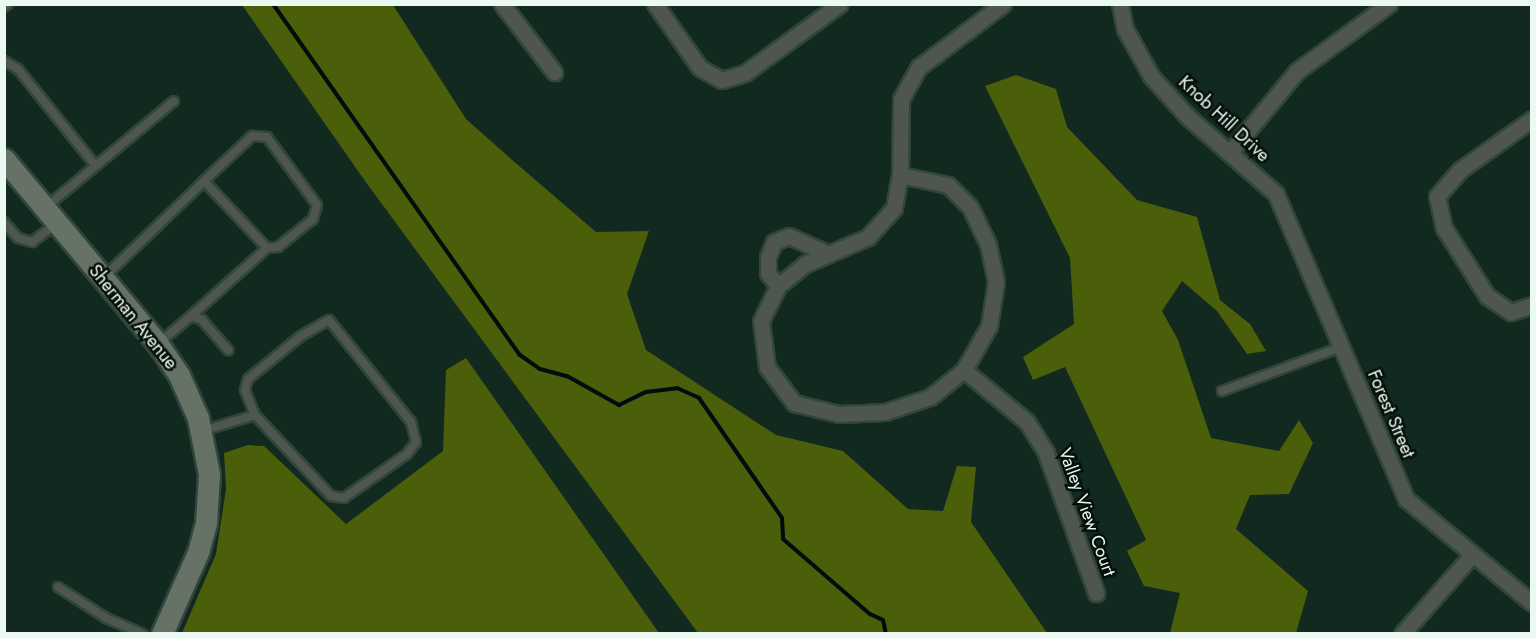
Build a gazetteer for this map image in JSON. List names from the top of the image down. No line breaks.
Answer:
{"streets":{"main road":["Sherman Avenue"],"street":["Knob Hill Drive","Forest Street","Valley View Court"]},"crossings":[["Knob Hill Drive","Forest Street"]]}
